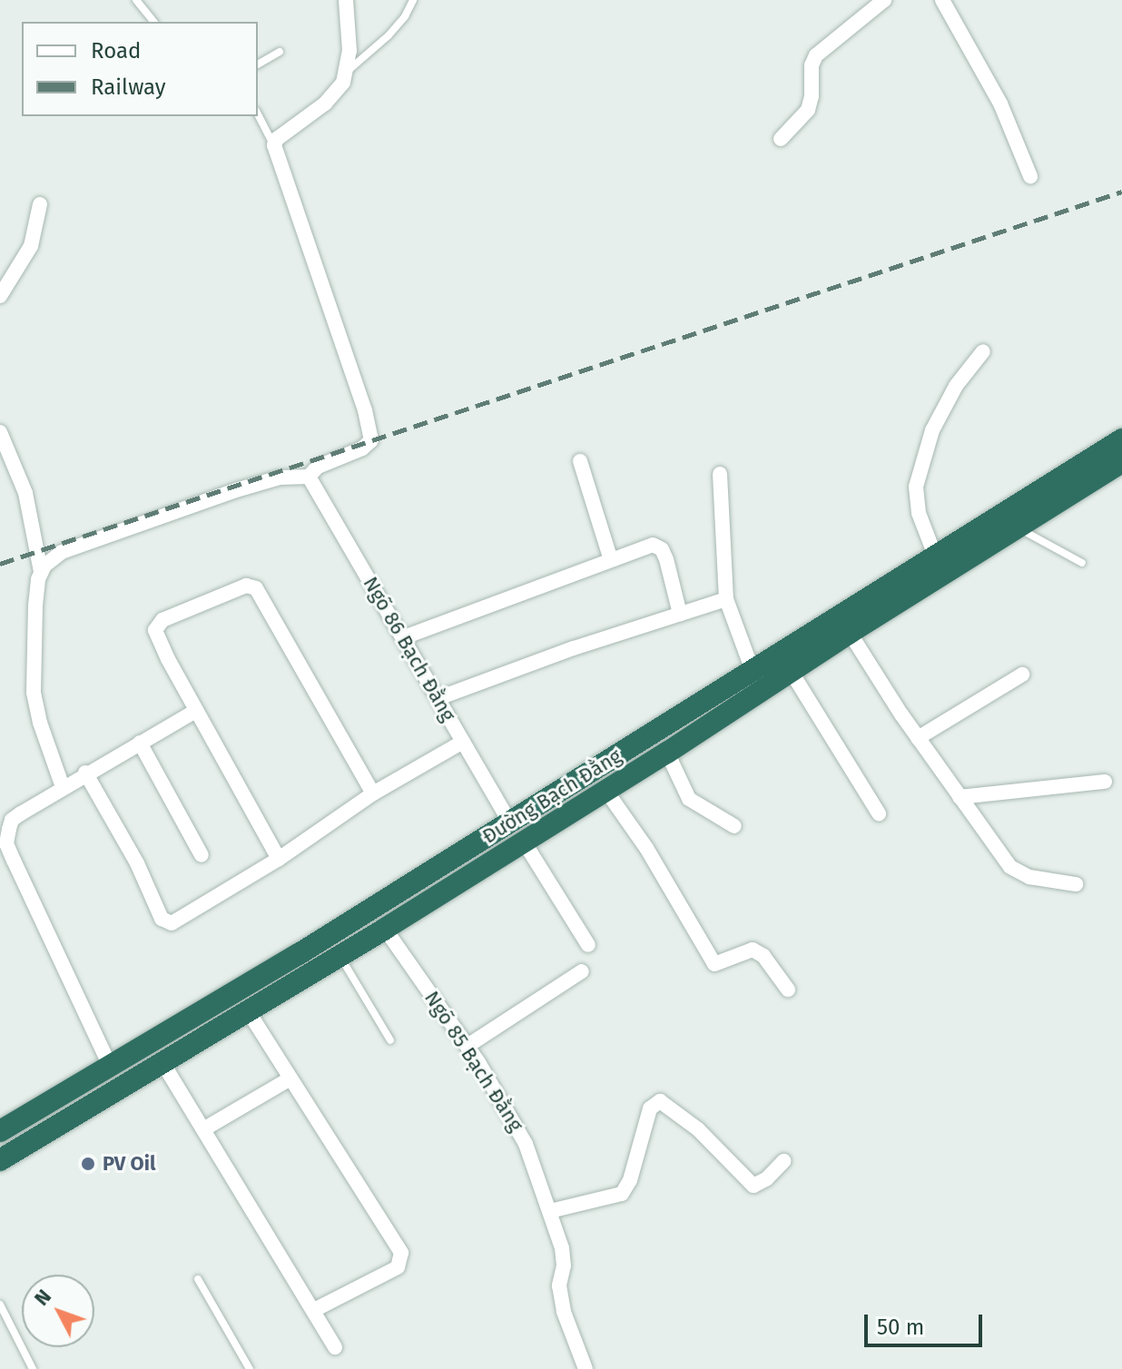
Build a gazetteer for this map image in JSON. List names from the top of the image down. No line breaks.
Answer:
{"streets":{"highway":["Đường Bạch Đằng"],"street":["Ngõ 86 Bạch Đằng","Ngõ 85 Bạch Đằng"]},"crossings":[["Ngõ 86 Bạch Đằng","Đường Bạch Đằng"],["Đường Bạch Đằng","Ngõ 85 Bạch Đằng"]],"places":["PV Oil"],"legend":["Road","Railway"],"scale_bar":"50 m","north":"top left"}
